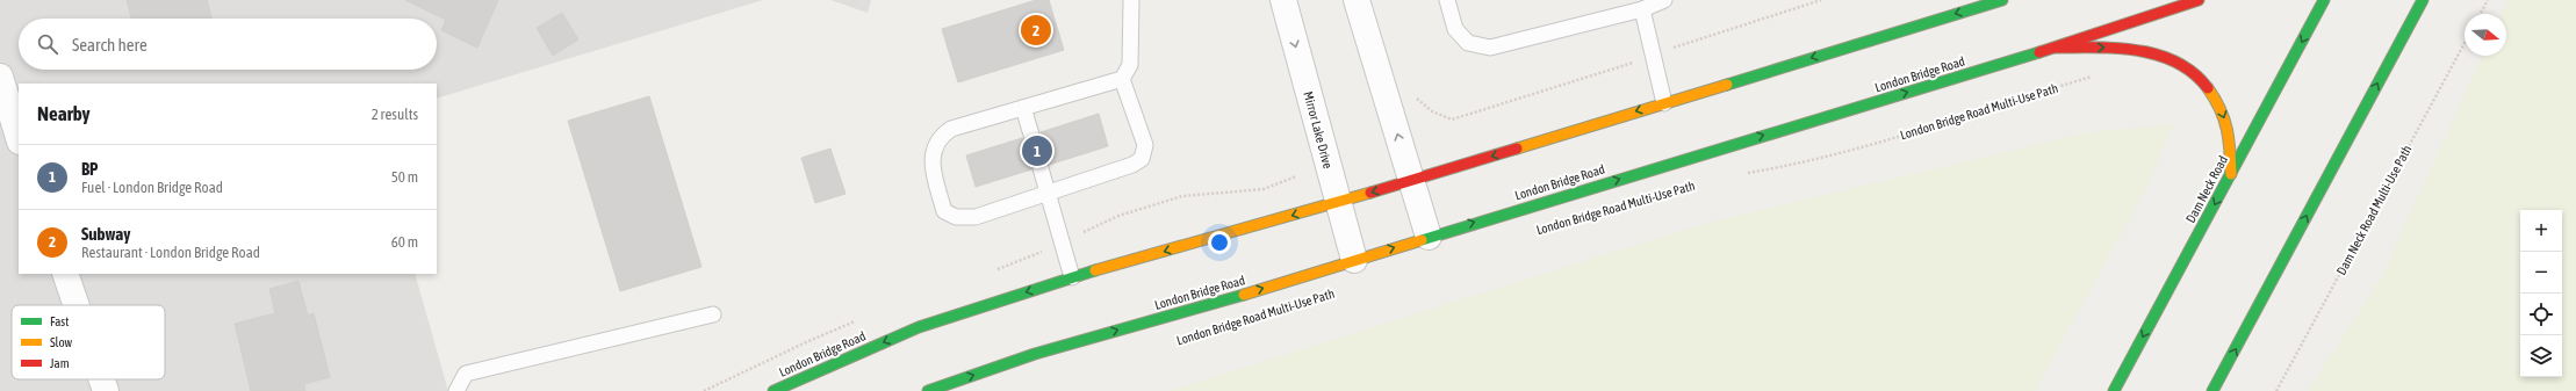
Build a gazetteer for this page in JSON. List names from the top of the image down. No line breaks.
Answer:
{"streets":{"main road":["London Bridge Road","Dam Neck Road"],"street":["Mirror Lake Drive"],"path":["London Bridge Road Multi-Use Path","Dam Neck Road Multi-Use Path"]},"crossings":[["London Bridge Road","Mirror Lake Drive"]],"legend":["Fast","Slow","Jam"],"north":"right","page":{"pins":["2","1"],"search":"Search here","heading":["Nearby","2 results"],"list":[{"mark":"1","name":"BP","note":"Fuel · London Bridge Road","value":"50 m"},{"mark":"2","name":"Subway","note":"Restaurant · London Bridge Road","value":"60 m"}],"map_buttons":["+","−"]}}
